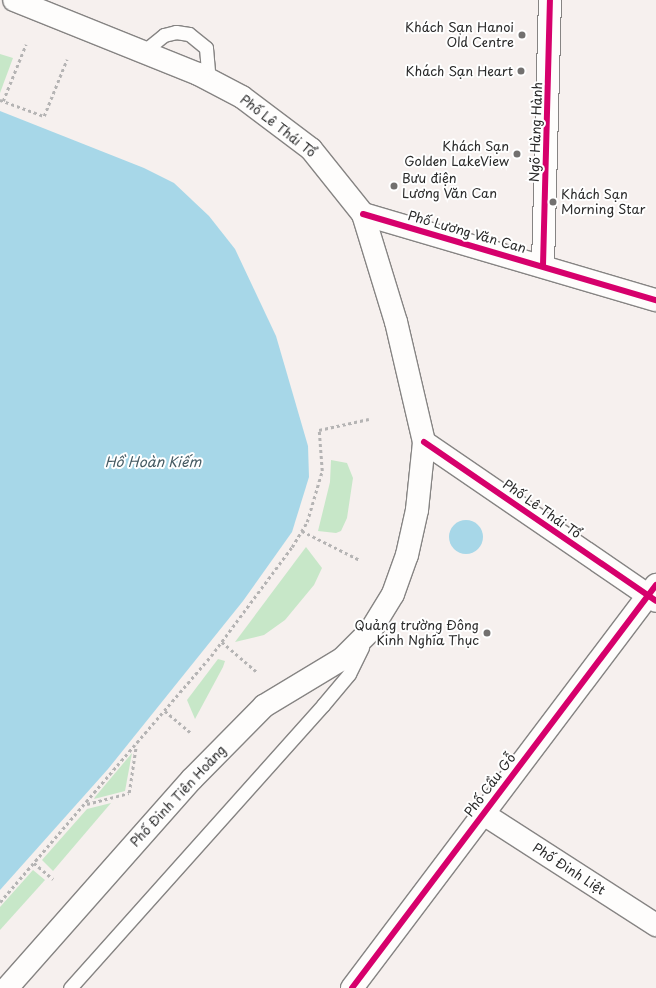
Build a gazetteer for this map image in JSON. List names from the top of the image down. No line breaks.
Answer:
{"streets":{"street":["Phố Lê Thái Tổ","Ngõ Hàng Hành","Phố Lương Văn Can","Phố Cầu Gỗ","Phố Đinh Tiên Hoàng","Phố Đinh Liệt"]},"crossings":[["Phố Lê Thái Tổ","Phố Lương Văn Can"],["Phố Lê Thái Tổ","Phố Cầu Gỗ"],["Phố Lê Thái Tổ","Phố Đinh Tiên Hoàng"],["Ngõ Hàng Hành","Phố Lương Văn Can"],["Phố Cầu Gỗ","Phố Đinh Liệt"]],"water":["Hồ Hoàn Kiếm"],"places":["Khách Sạn Hanoi Old Centre","Khách Sạn Heart","Khách Sạn Golden LakeView","Bưu điện Lương Văn Can","Khách Sạn Morning Star","Quảng trường Đông Kinh Nghĩa Thục"]}
